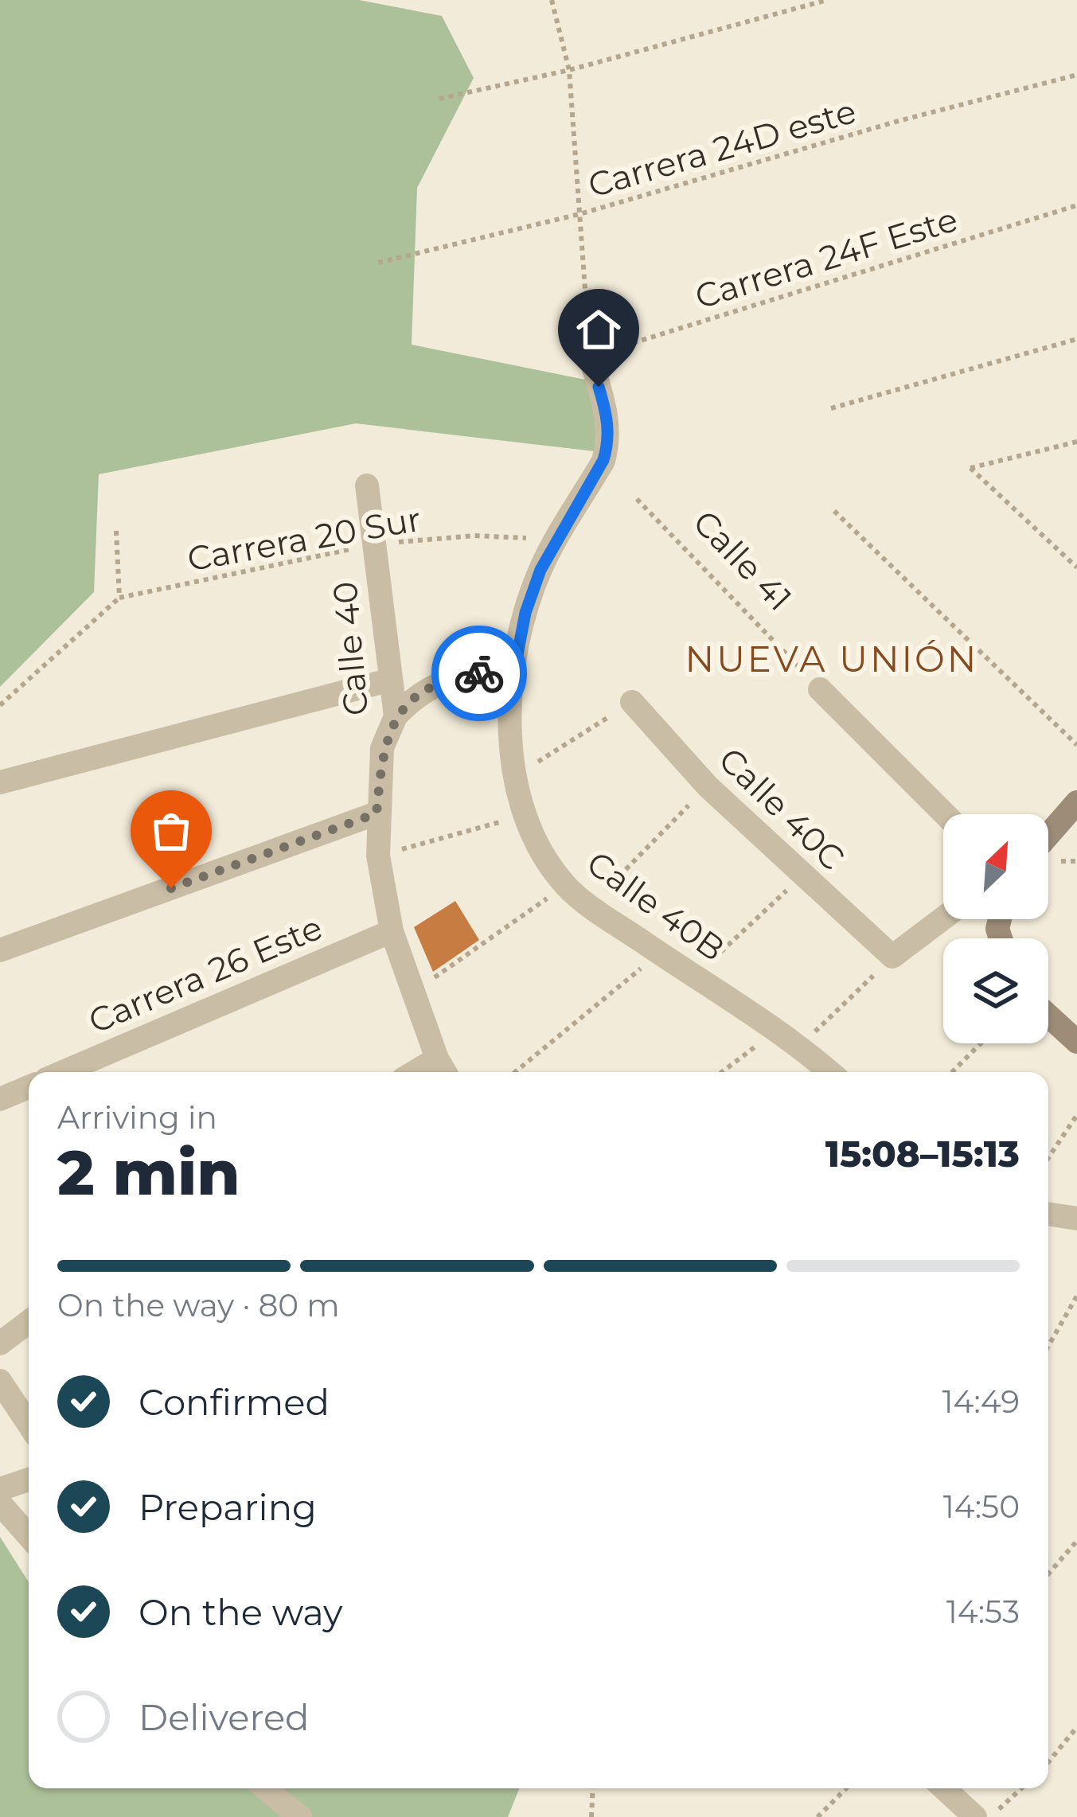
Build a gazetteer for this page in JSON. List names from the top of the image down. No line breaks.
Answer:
{"streets":{"street":["Calle 40","Calle 40C","Calle 40B","Carrera 26 Este"],"path":["Carrera 24D este","Carrera 24F Este","Carrera 20 Sur","Calle 41"]},"crossings":[["Carrera 24F Este","Calle 40B"],["Carrera 20 Sur","Calle 40"],["Carrera 20 Sur","Calle 40B"],["Calle 40","Carrera 26 Este"]],"districts":["NUEVA UNIÓN"],"north":"top right","page":{"heading":["2 min","Arriving in","15:08–15:13"],"bar":"On the way · 80 m","list":[["Confirmed","14:49"],["Preparing","14:50"],["On the way","14:53"],"Delivered"]}}
